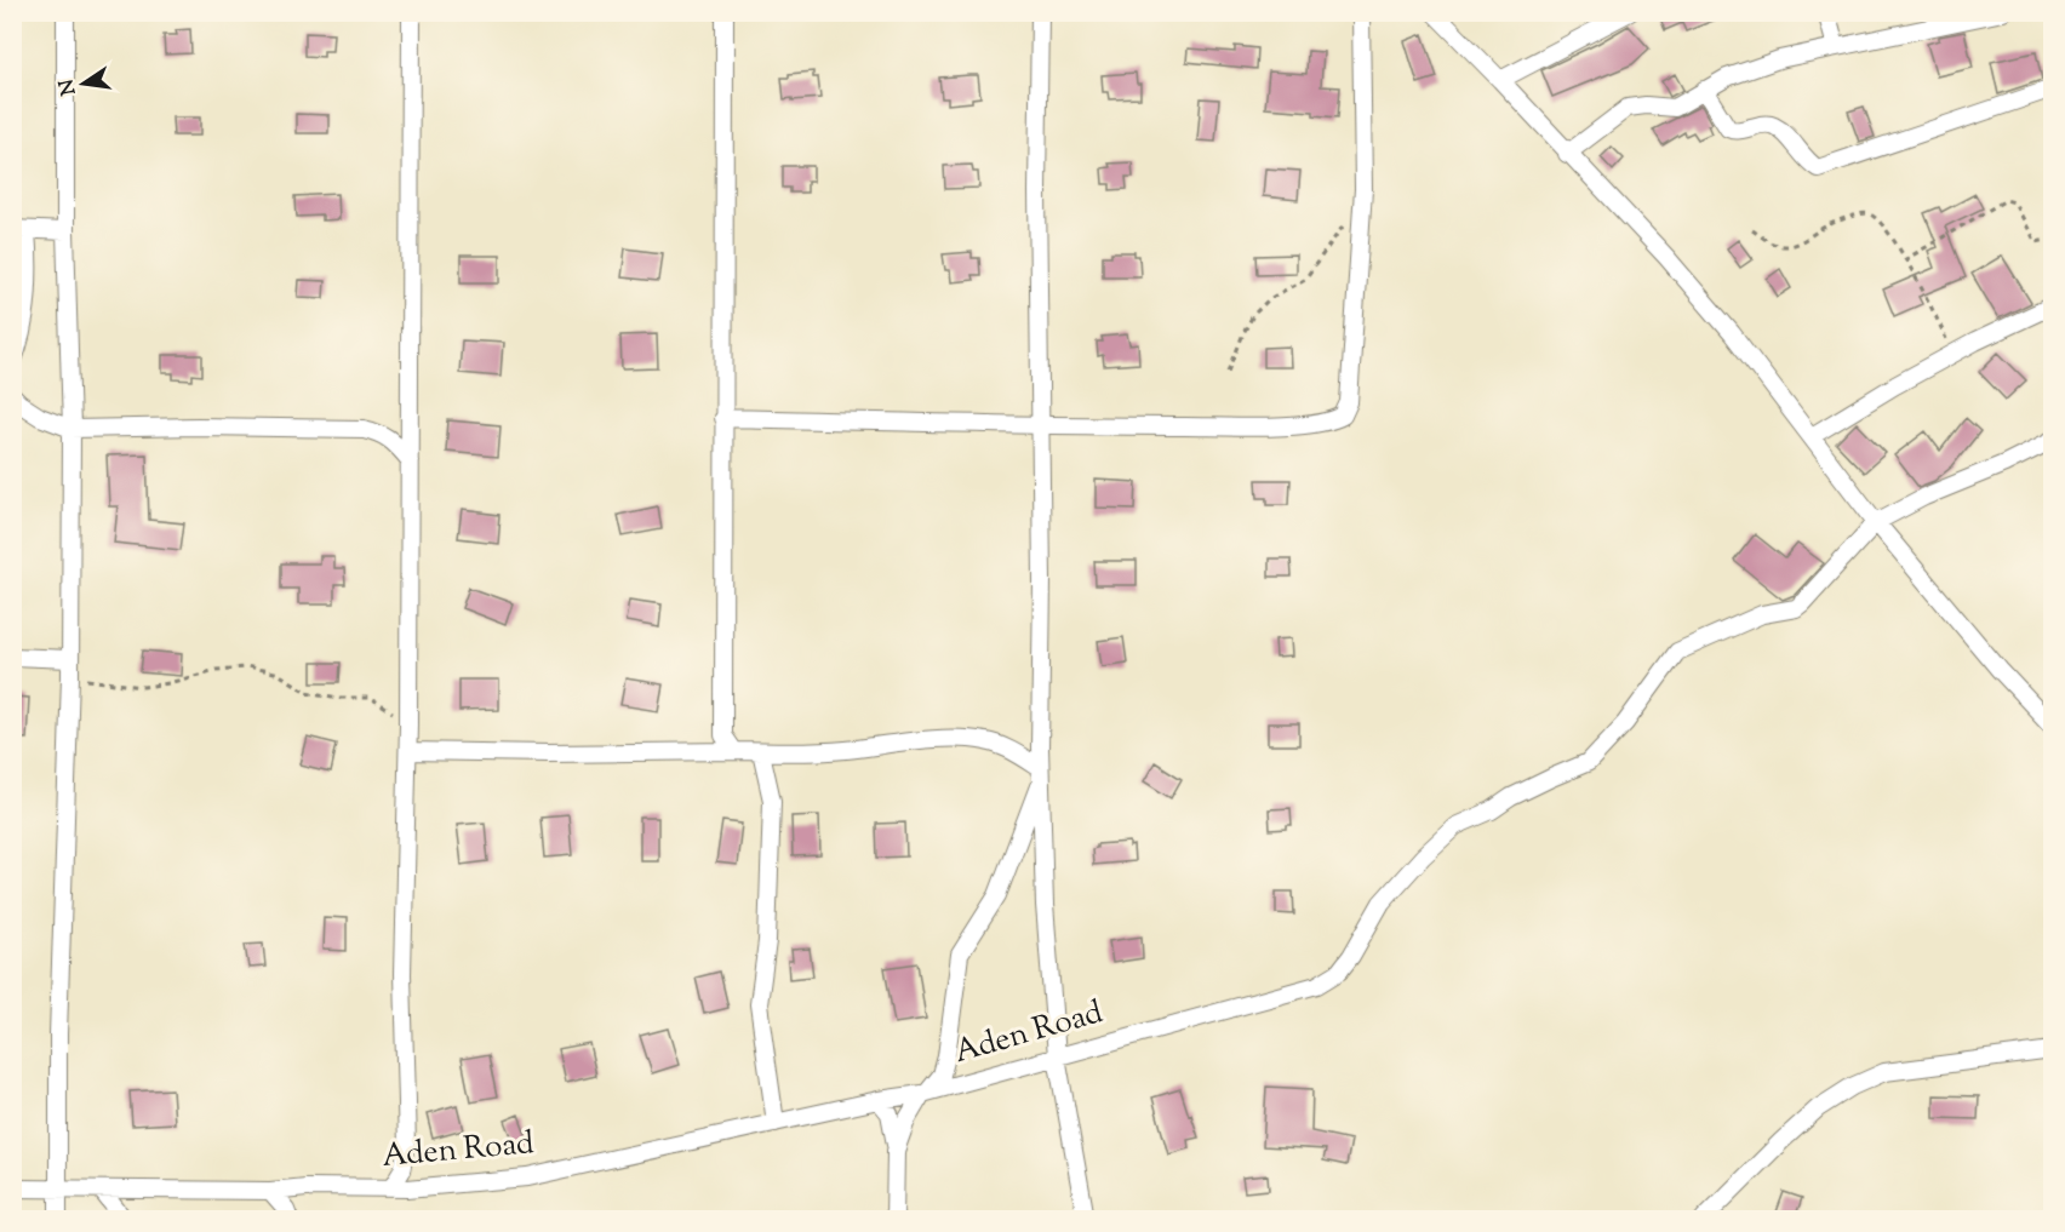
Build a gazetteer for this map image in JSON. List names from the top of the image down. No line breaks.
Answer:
{"streets":{"street":["Aden Road"]},"north":"left"}
